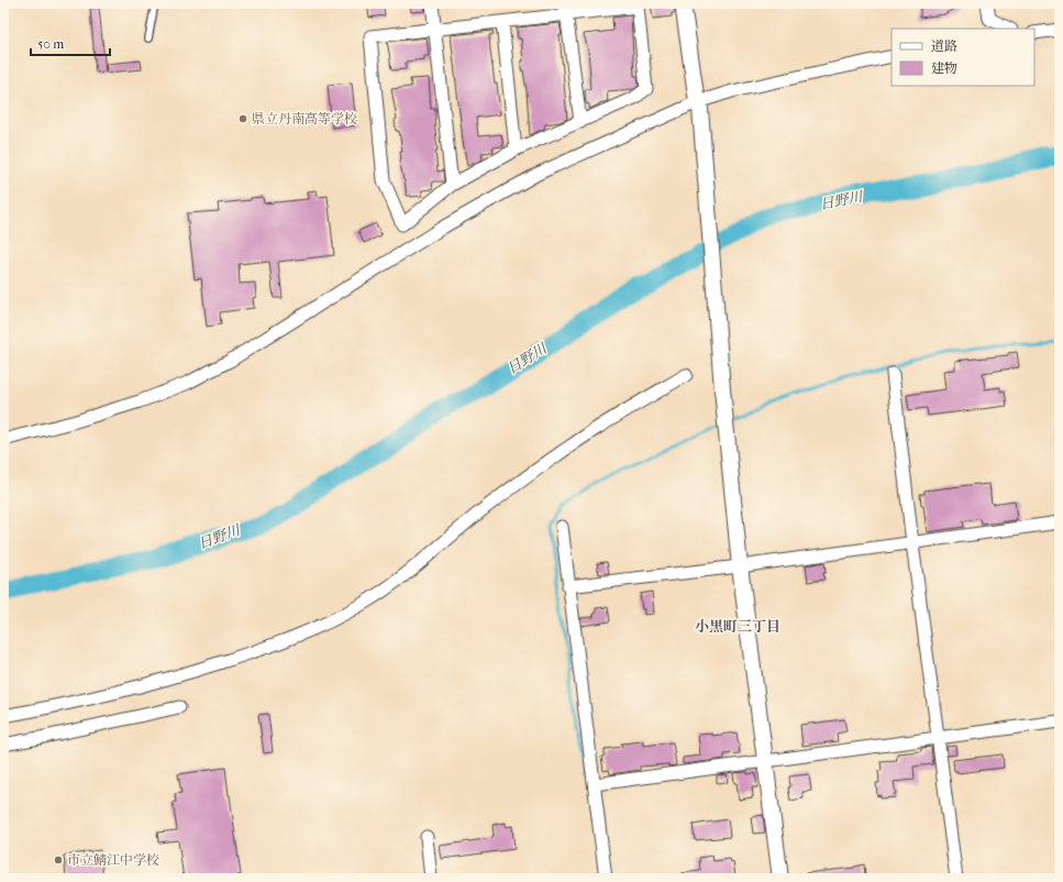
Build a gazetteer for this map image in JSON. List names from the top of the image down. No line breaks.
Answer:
{"districts":["小黒町三丁目"],"water":["日野川"],"places":["県立丹南高等学校","市立鯖江中学校"],"legend":["道路","建物"],"scale_bar":"50 m"}
